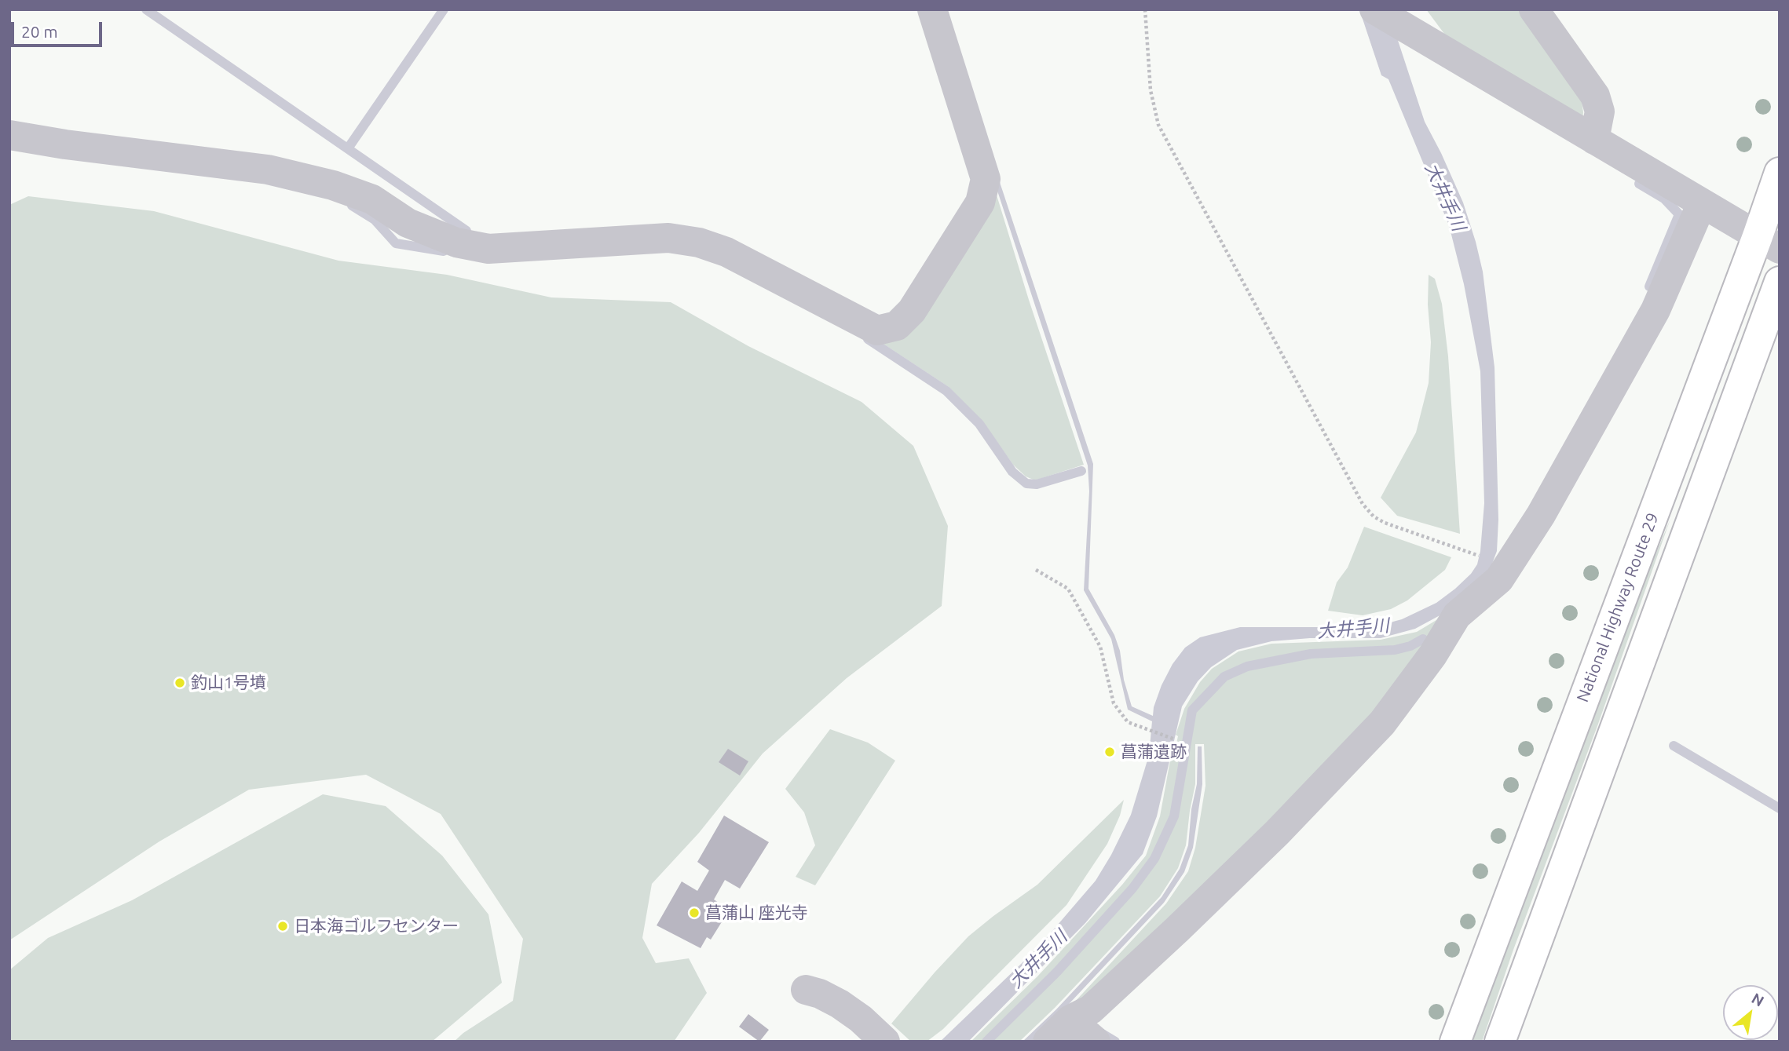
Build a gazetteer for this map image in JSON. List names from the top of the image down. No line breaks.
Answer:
{"streets":{"highway":["National Highway Route 29"]},"water":["大井手川"],"places":["釣山1号墳","菖蒲遺跡","菖蒲山 座光寺","日本海ゴルフセンター"],"scale_bar":"20 m","north":"top right"}
